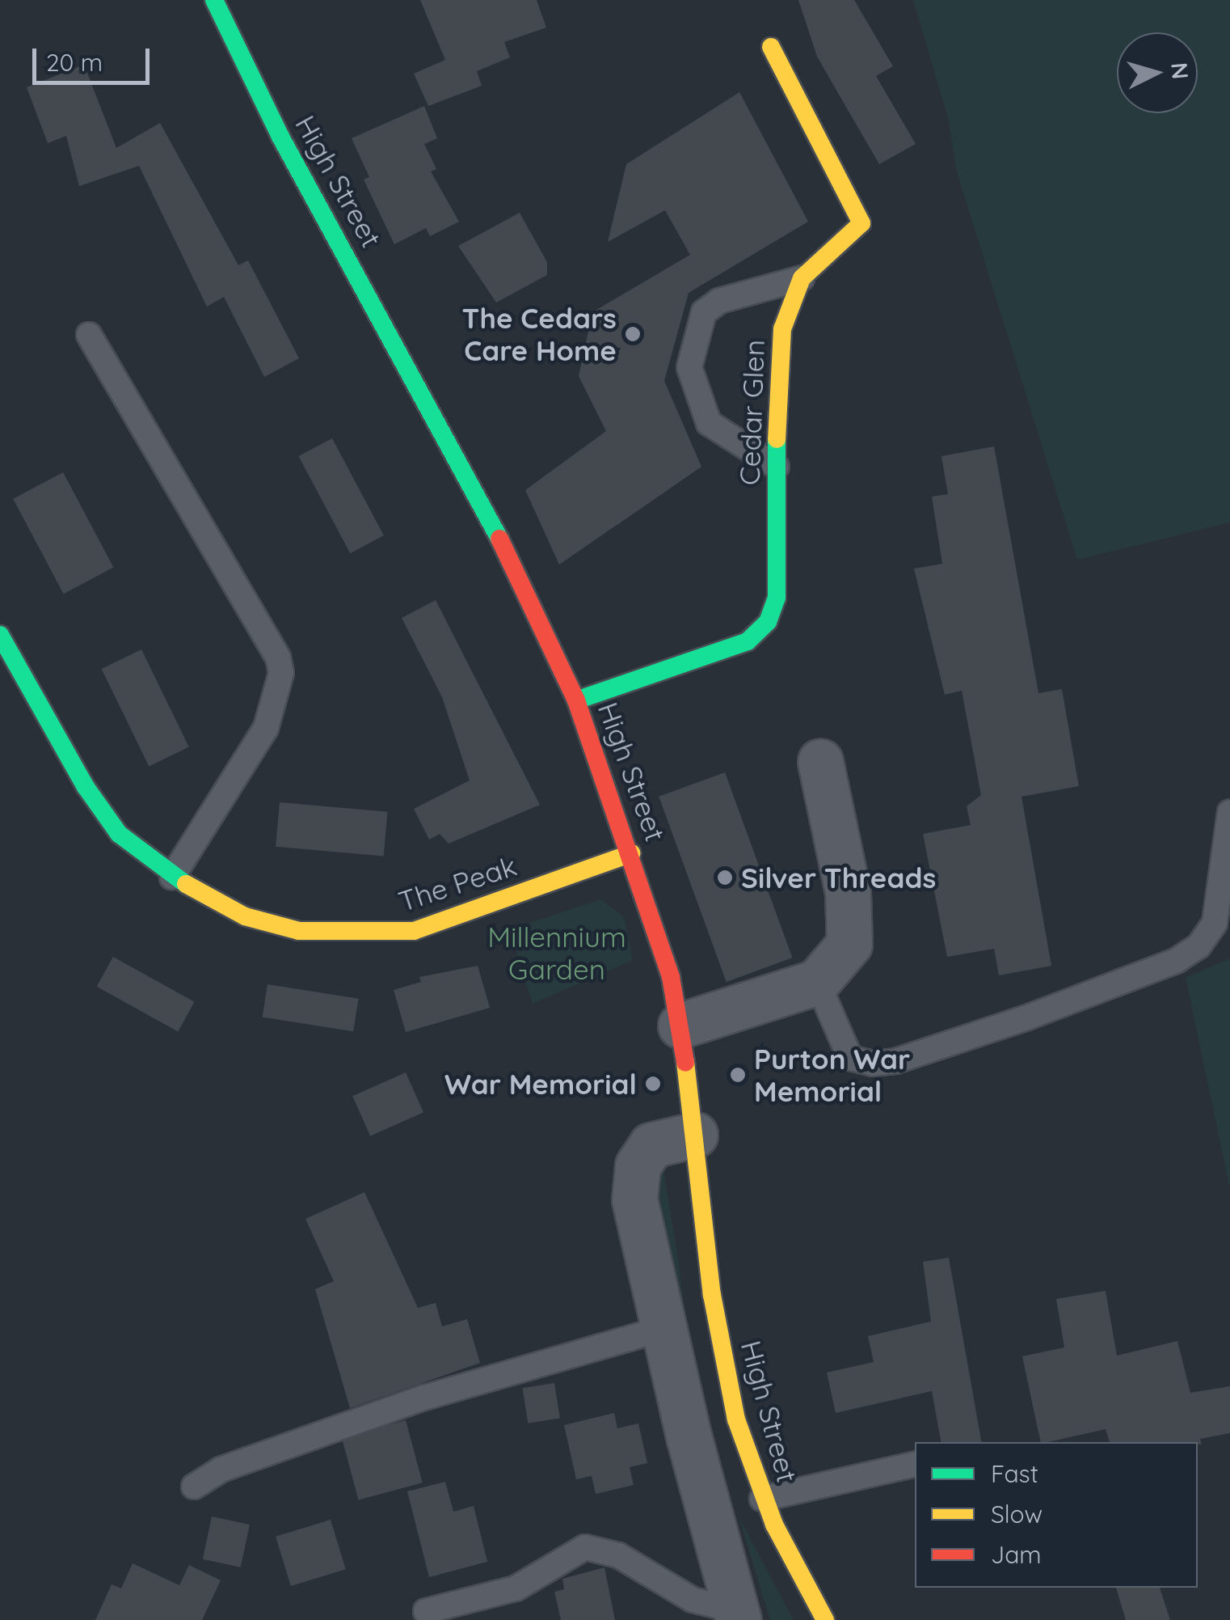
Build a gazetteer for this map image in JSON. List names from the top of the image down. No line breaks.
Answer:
{"streets":{"street":["High Street","Cedar Glen","The Peak"]},"crossings":[["High Street","Cedar Glen"],["High Street","The Peak"]],"parks":["Millennium Garden"],"places":["The Cedars Care Home","Silver Threads","Purton War Memorial","War Memorial"],"legend":["Fast","Slow","Jam"],"scale_bar":"20 m","north":"right"}
